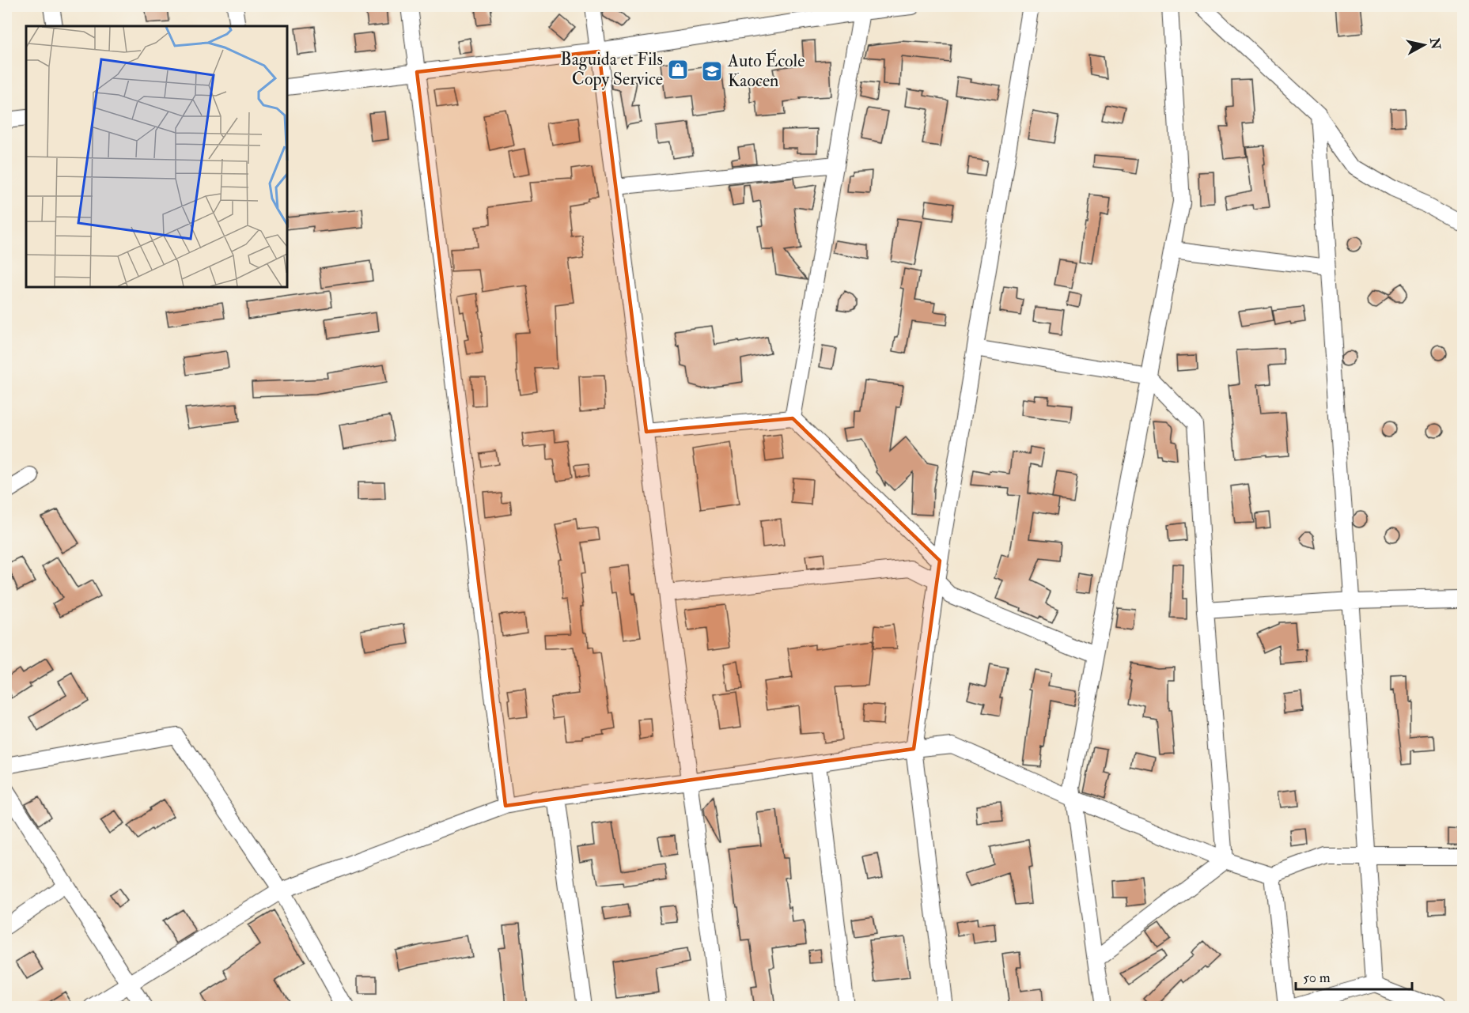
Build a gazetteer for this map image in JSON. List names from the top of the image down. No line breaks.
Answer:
{"places":{"shop":["Baguida et Fils Copy Service"],"school or university":["Auto École Kaocen"]},"scale_bar":"50 m","north":"right"}
